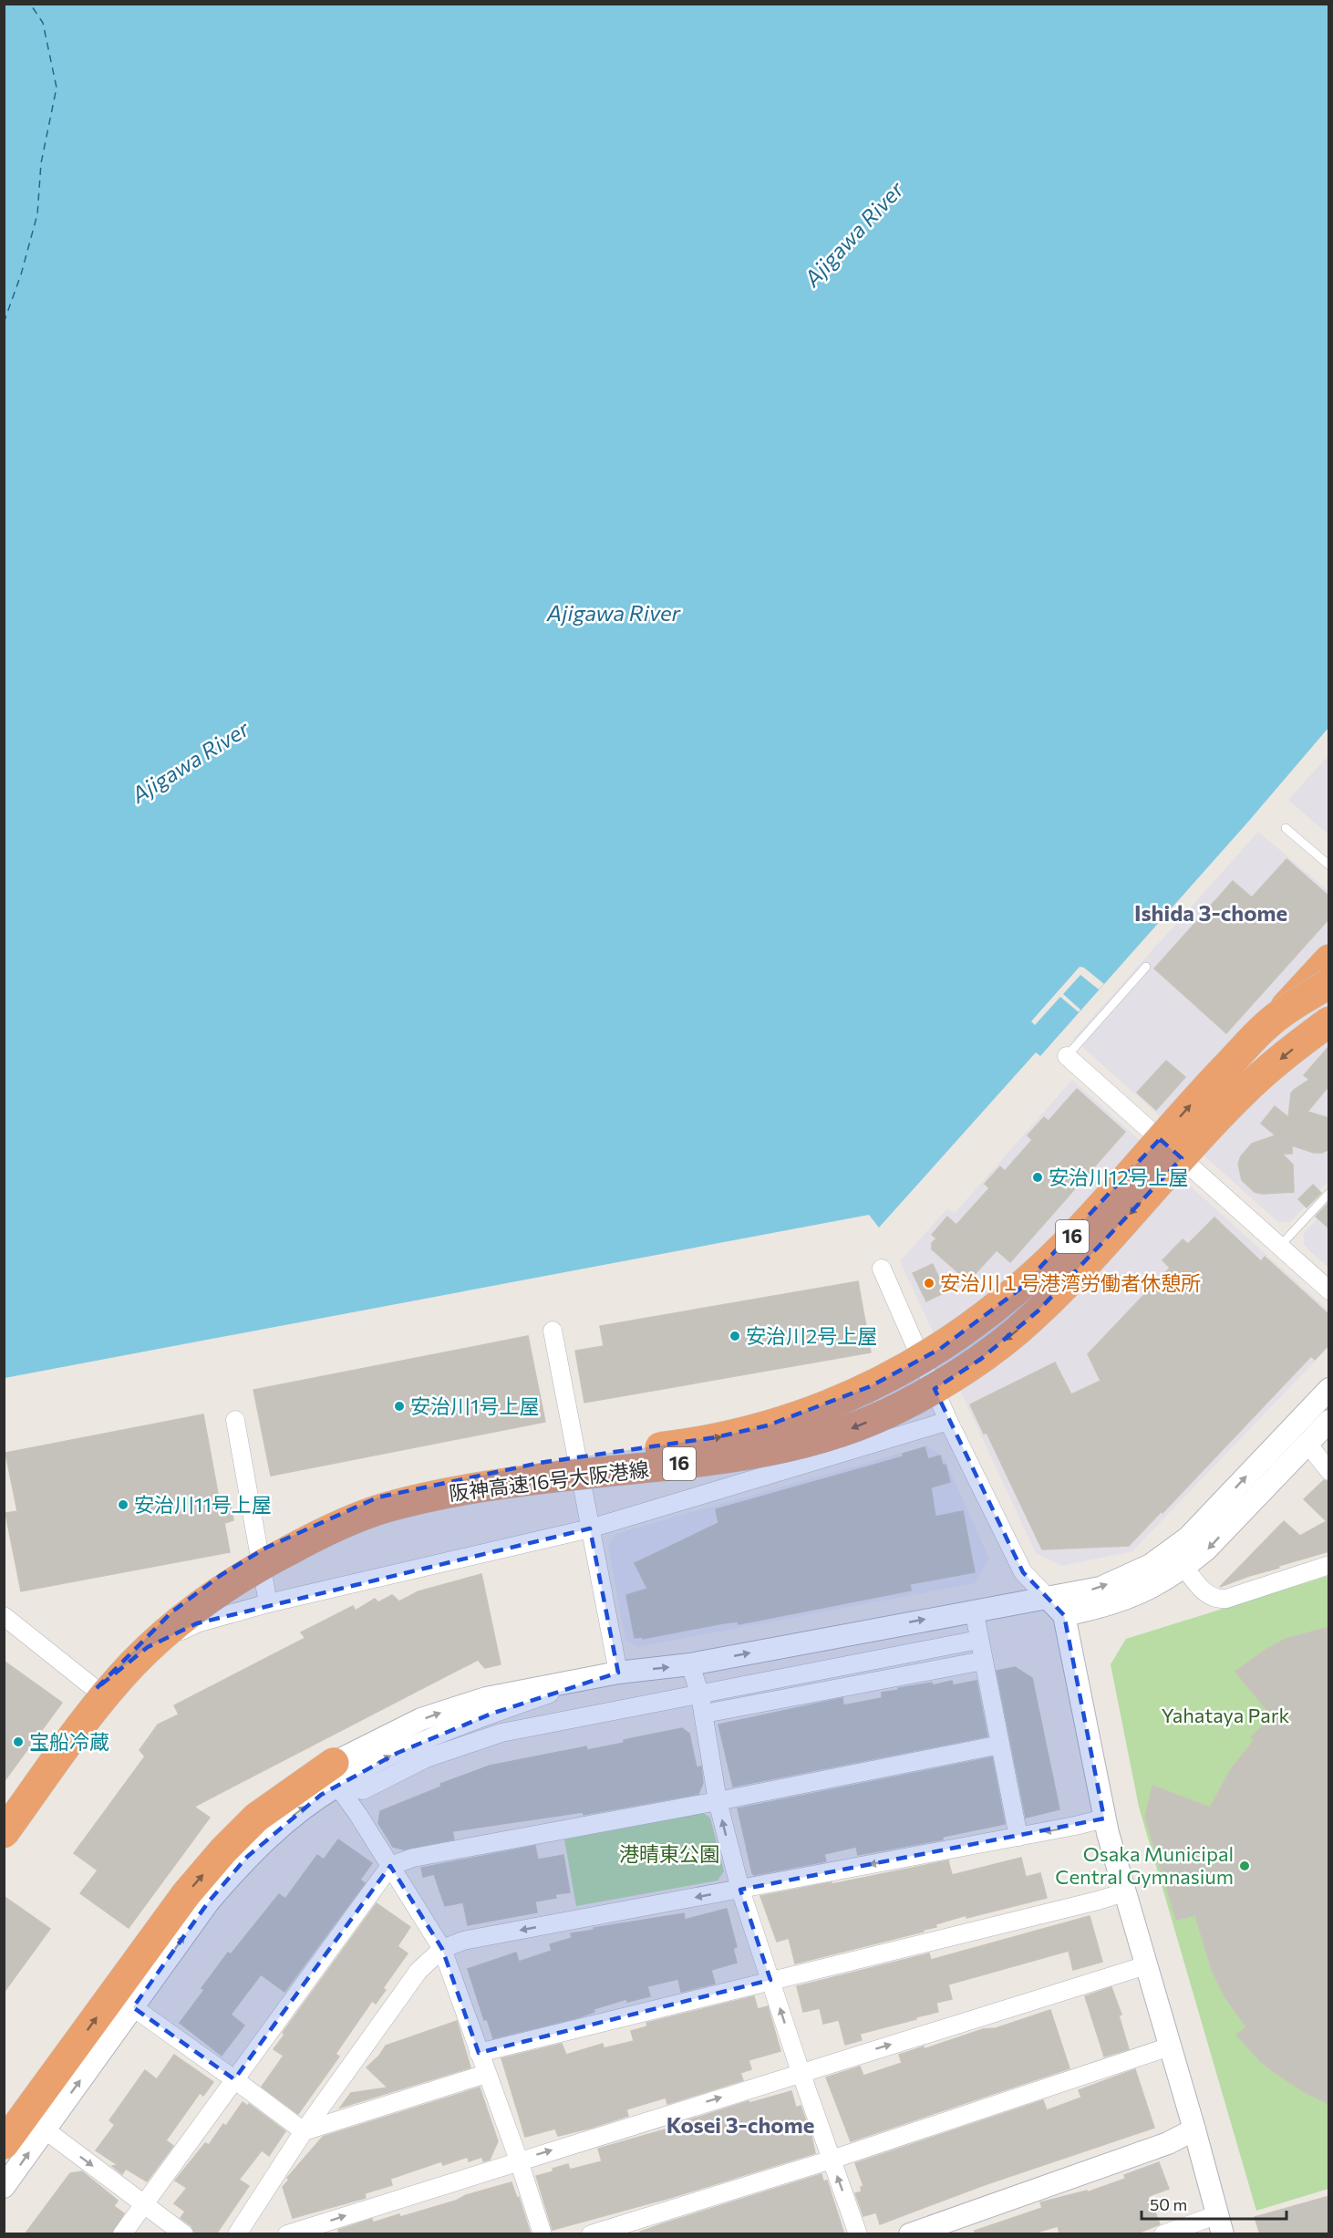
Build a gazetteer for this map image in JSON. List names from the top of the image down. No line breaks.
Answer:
{"streets":{"highway":["16","阪神高速16号大阪港線"]},"districts":["Ishida 3-chome","Kosei 3-chome"],"water":["Ajigawa River"],"parks":["Yahataya Park","港晴東公園"],"places":["安治川12号上屋","安治川１号港湾労働者休憩所","安治川2号上屋","安治川1号上屋","安治川11号上屋","宝船冷蔵","Osaka Municipal Central Gymnasium"],"scale_bar":"50 m"}
